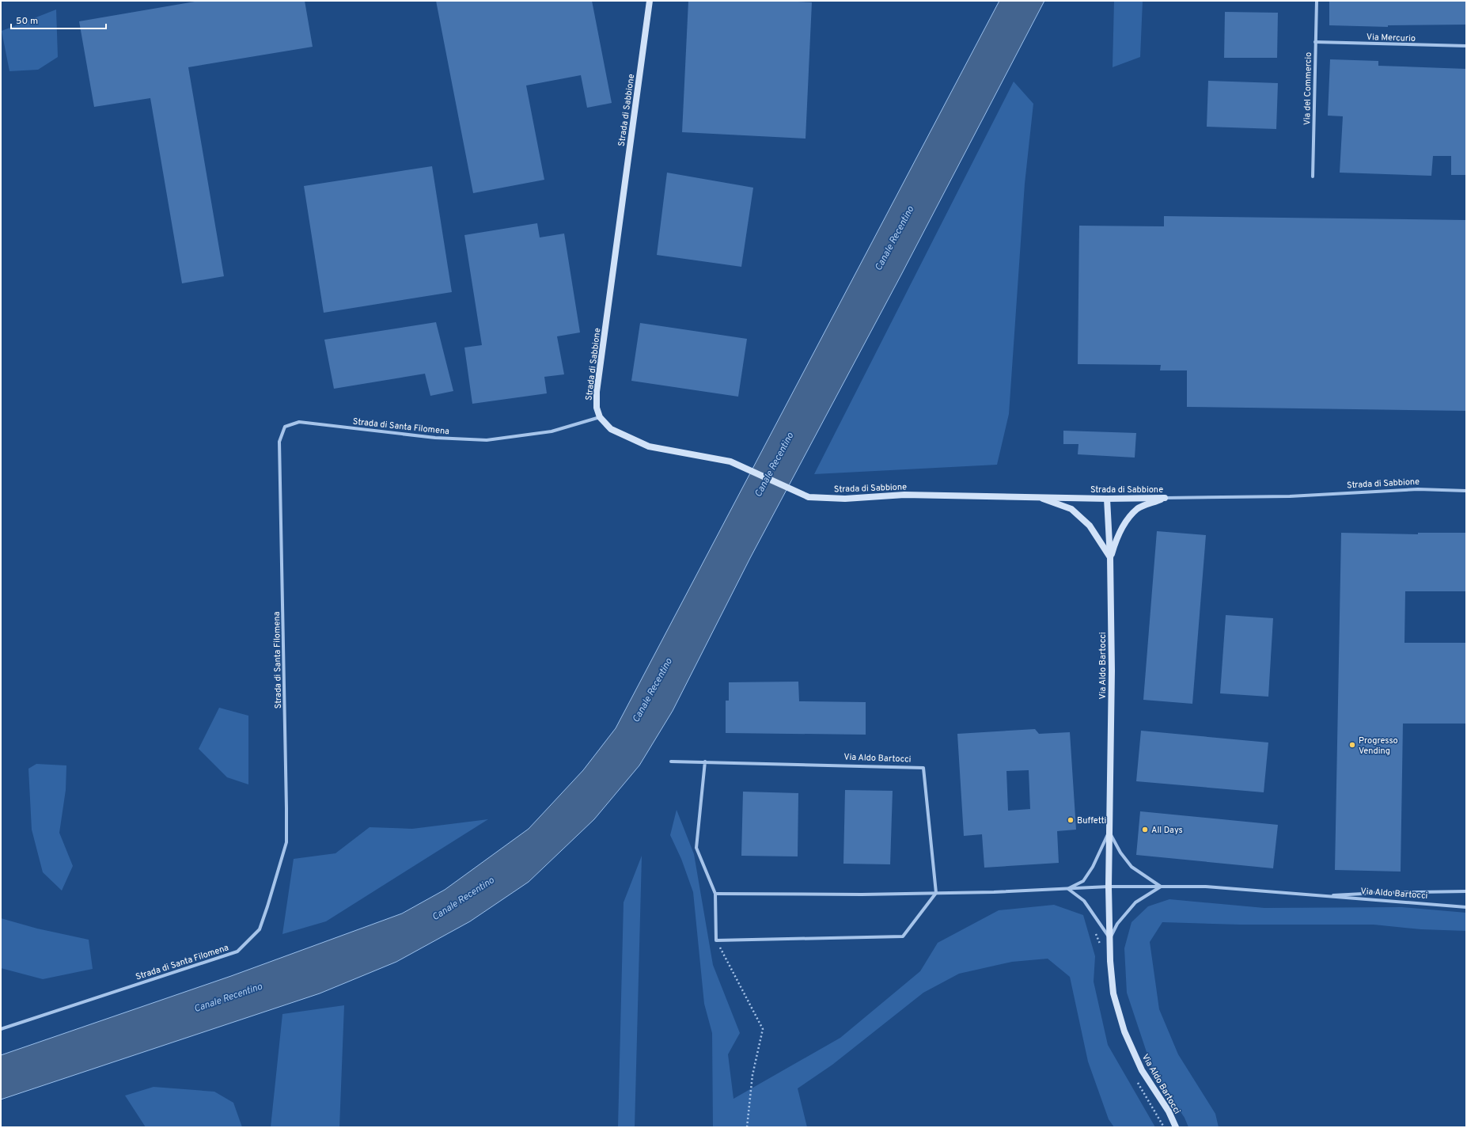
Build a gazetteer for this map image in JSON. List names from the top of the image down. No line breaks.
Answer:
{"streets":{"main road":["Strada di Sabbione","Via Aldo Bartocci"],"street":["Via Mercurio","Via del Commercio","Strada di Santa Filomena"]},"crossings":[["Via Mercurio","Via del Commercio"],["Strada di Sabbione","Strada di Santa Filomena"],["Strada di Sabbione","Via Aldo Bartocci"]],"water":["Canale Recentino"],"places":["Progresso Vending","Buffetti","All Days"],"scale_bar":"50 m"}
